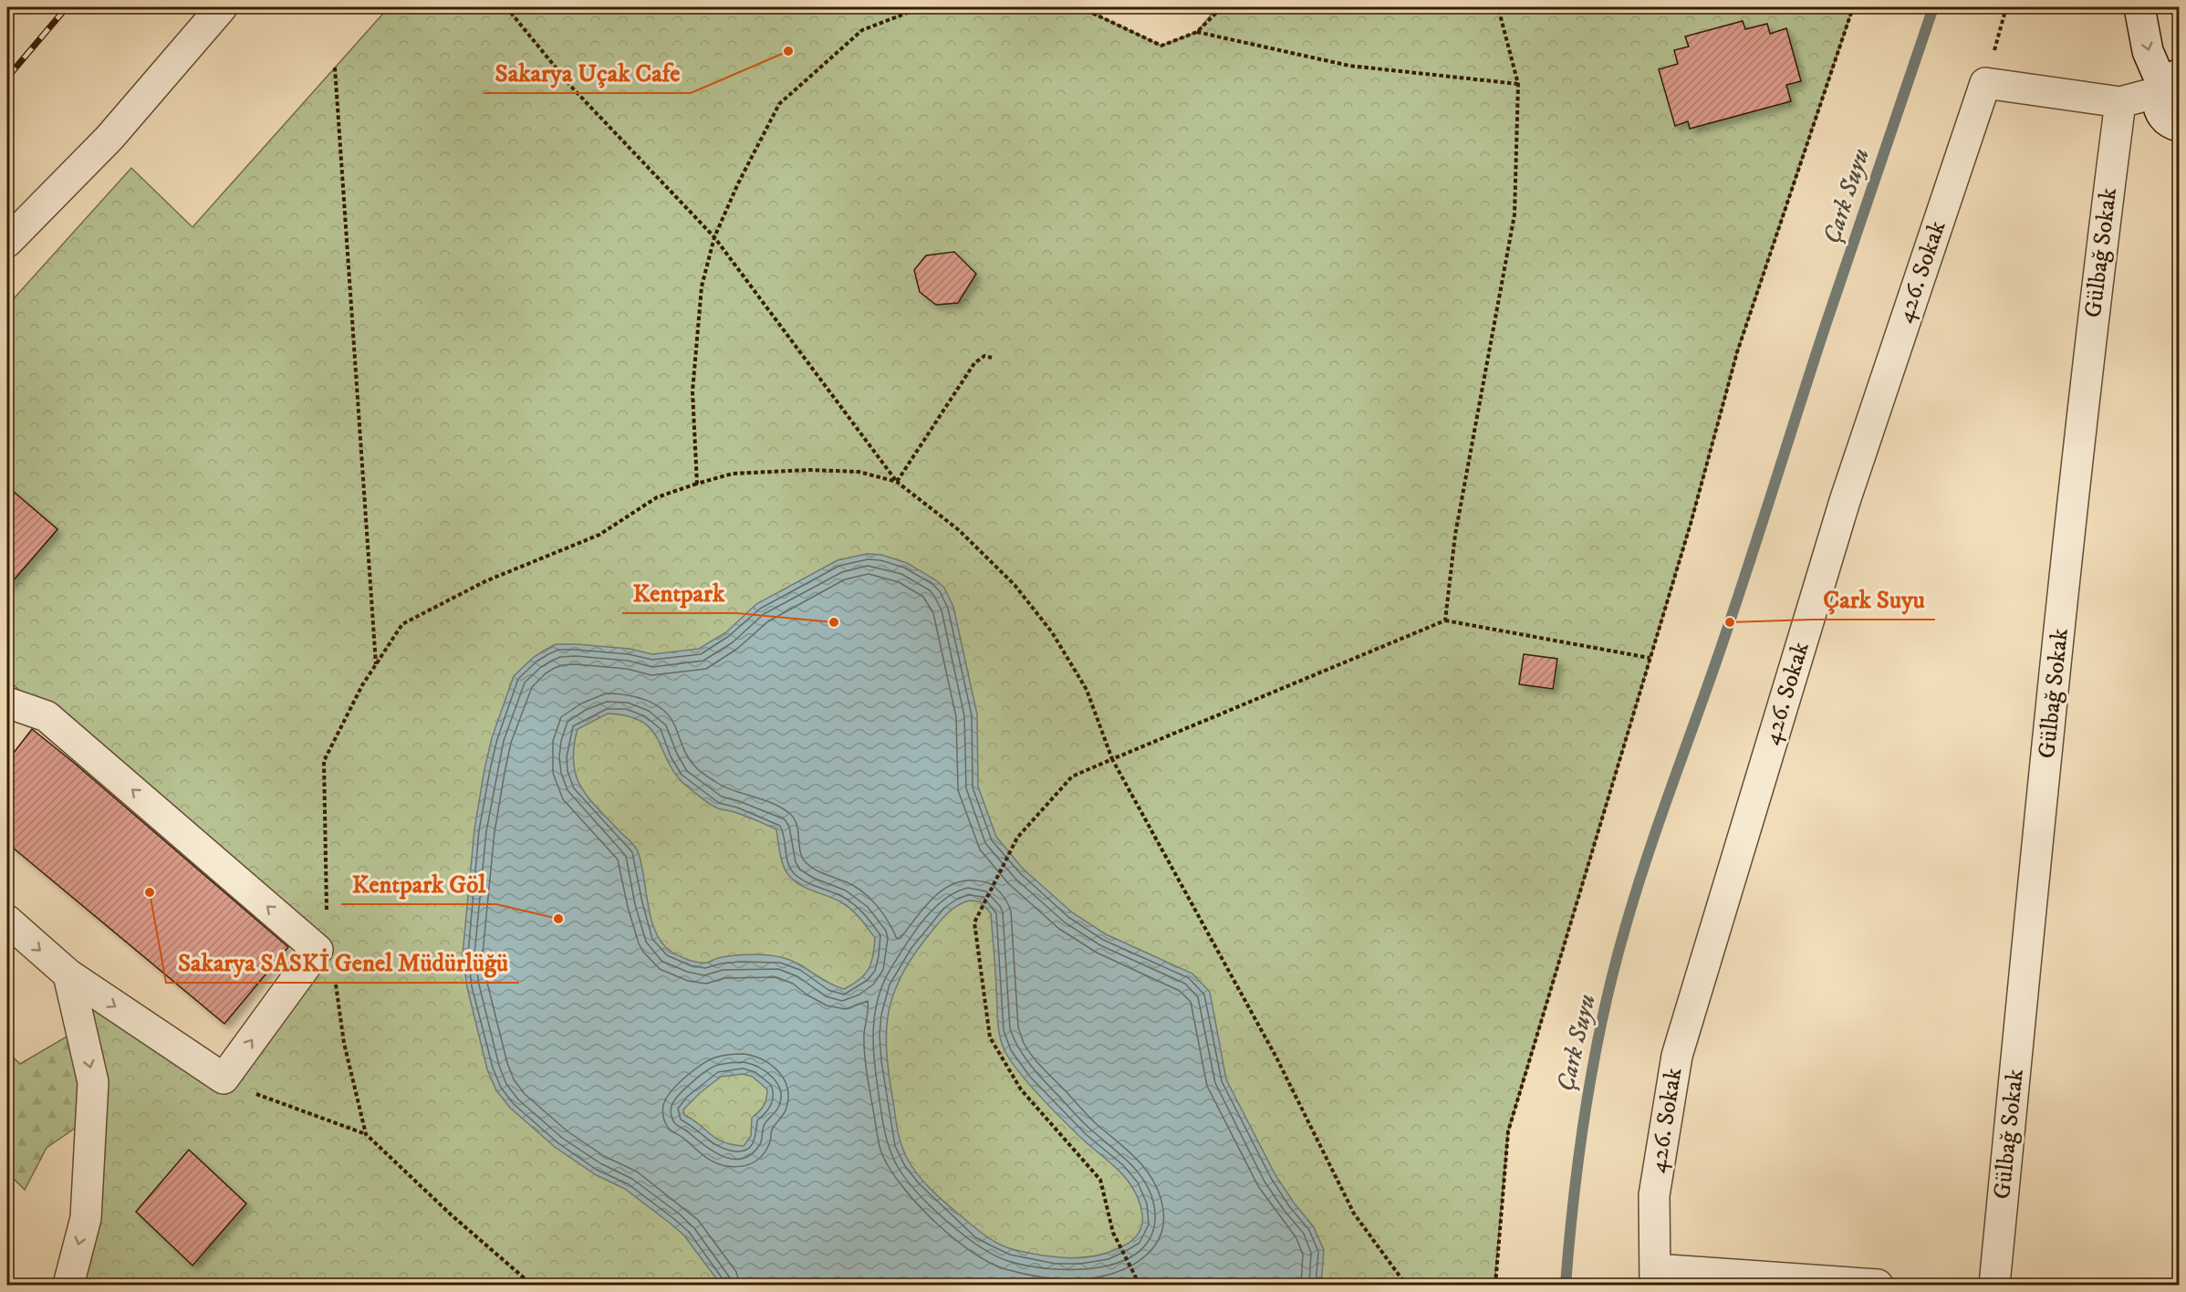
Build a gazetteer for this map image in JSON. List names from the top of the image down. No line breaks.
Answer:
{"streets":{"street":["Gülbağ Sokak","426. Sokak"]},"water":["Çark Suyu"],"places":["Sakarya Uçak Cafe","Kentpark","Çark Suyu","Sakarya SASKİ Genel Müdürlüğü","Kentpark Göl"]}
